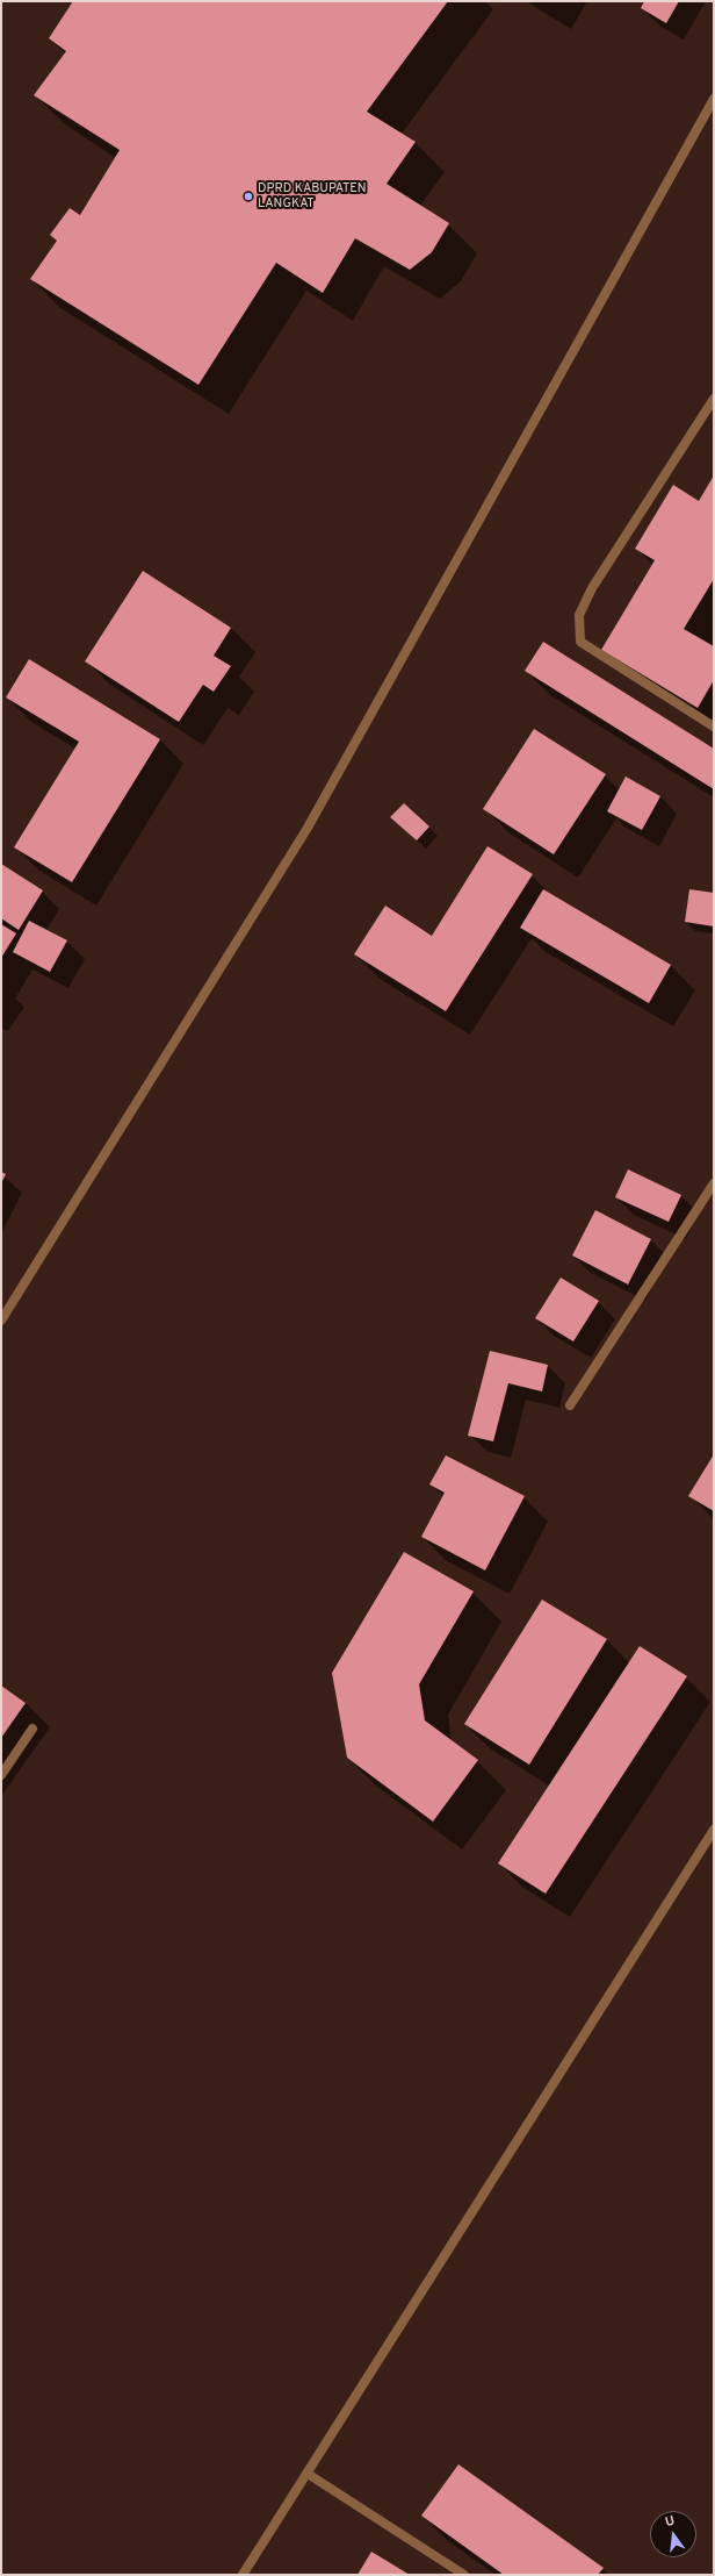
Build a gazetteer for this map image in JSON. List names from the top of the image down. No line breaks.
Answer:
{"places":["DPRD KABUPATEN LANGKAT"],"north":"top"}
